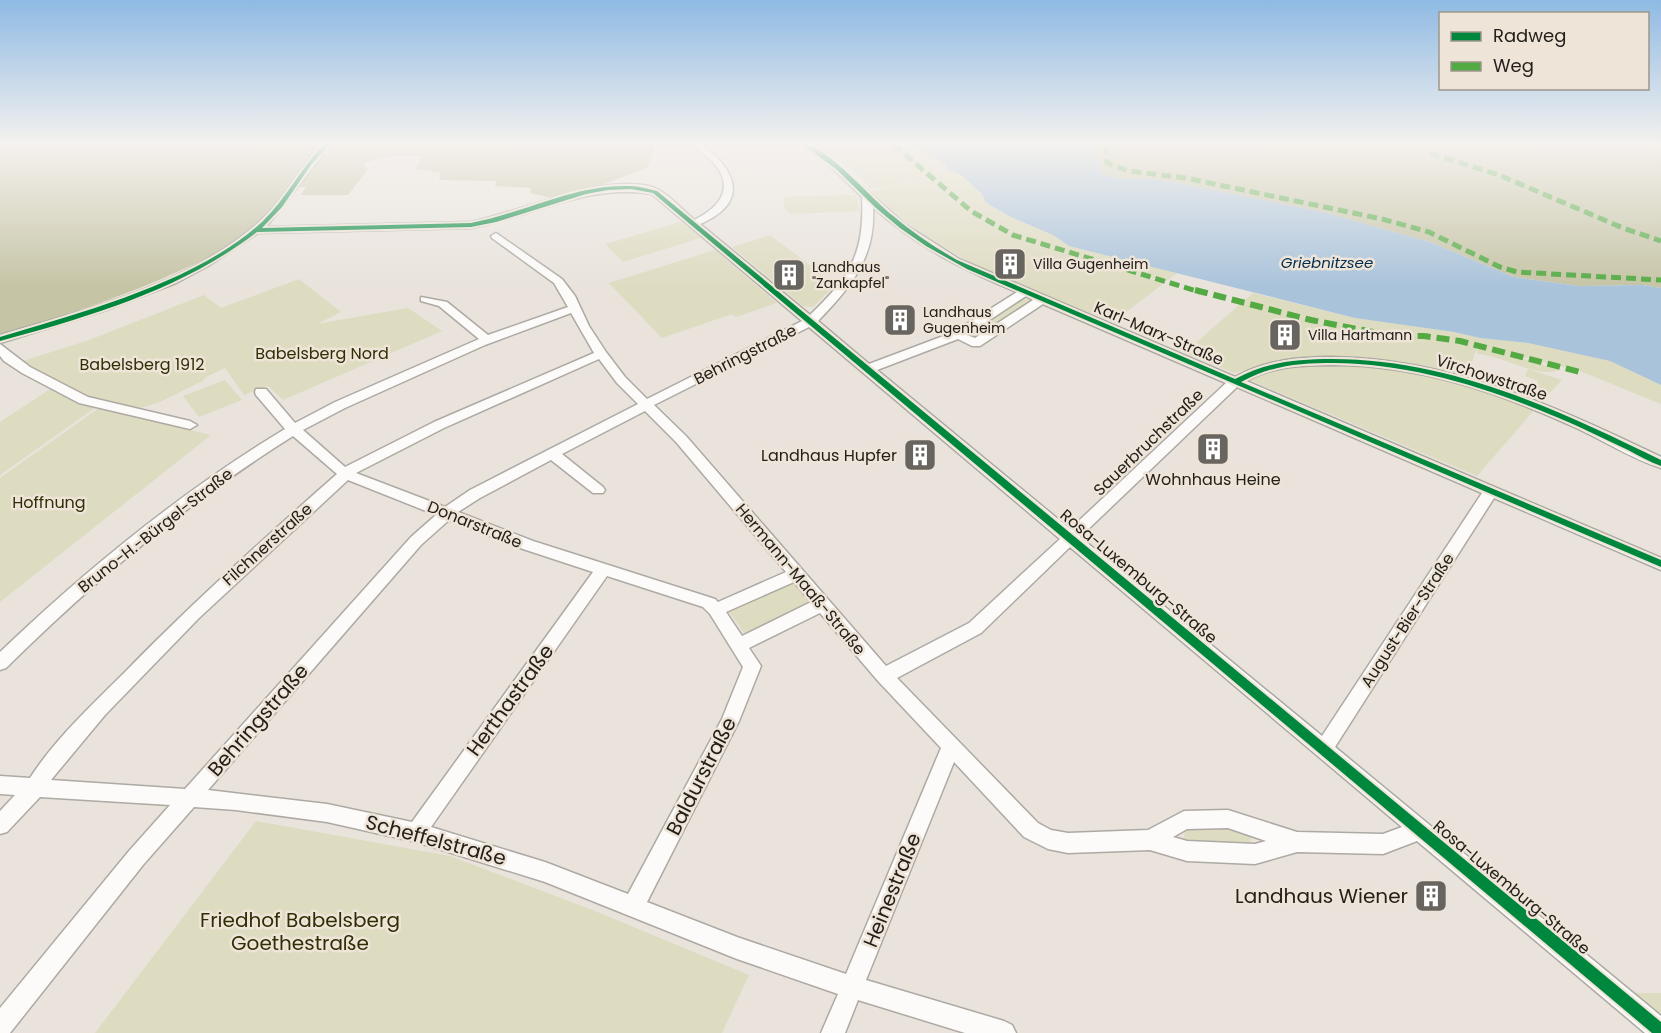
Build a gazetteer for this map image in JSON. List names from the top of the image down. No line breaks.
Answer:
{"streets":{"street":["Karl-Marx-Straße","Behringstraße","Virchowstraße","Sauerbruchstraße","Donarstraße","Bruno-H.-Bürgel-Straße","Filchnerstraße","Rosa-Luxemburg-Straße","Hermann-Maaß-Straße","August-Bier-Straße","Herthastraße","Baldurstraße","Scheffelstraße","Heinestraße"]},"crossings":[["Karl-Marx-Straße","Behringstraße"],["Karl-Marx-Straße","Virchowstraße"],["Karl-Marx-Straße","Sauerbruchstraße"],["Karl-Marx-Straße","August-Bier-Straße"],["Behringstraße","Donarstraße"],["Behringstraße","Rosa-Luxemburg-Straße"],["Behringstraße","Hermann-Maaß-Straße"],["Behringstraße","Scheffelstraße"],["Virchowstraße","Sauerbruchstraße"],["Sauerbruchstraße","Rosa-Luxemburg-Straße"],["Sauerbruchstraße","Hermann-Maaß-Straße"],["Donarstraße","Bruno-H.-Bürgel-Straße"],["Donarstraße","Filchnerstraße"],["Donarstraße","Herthastraße"],["Bruno-H.-Bürgel-Straße","Hermann-Maaß-Straße"],["Filchnerstraße","Hermann-Maaß-Straße"],["Filchnerstraße","Scheffelstraße"],["Rosa-Luxemburg-Straße","Hermann-Maaß-Straße"],["Rosa-Luxemburg-Straße","August-Bier-Straße"],["Hermann-Maaß-Straße","Heinestraße"],["Herthastraße","Scheffelstraße"],["Baldurstraße","Scheffelstraße"],["Scheffelstraße","Heinestraße"]],"water":["Griebnitzsee"],"parks":["Babelsberg Nord","Babelsberg 1912","Hoffnung","Friedhof Babelsberg Goethestraße"],"places":{"building":["Villa Gugenheim","Landhaus \"Zankapfel\"","Landhaus Gugenheim","Villa Hartmann","Wohnhaus Heine","Landhaus Hupfer","Landhaus Wiener"]},"legend":["Radweg","Weg"]}
